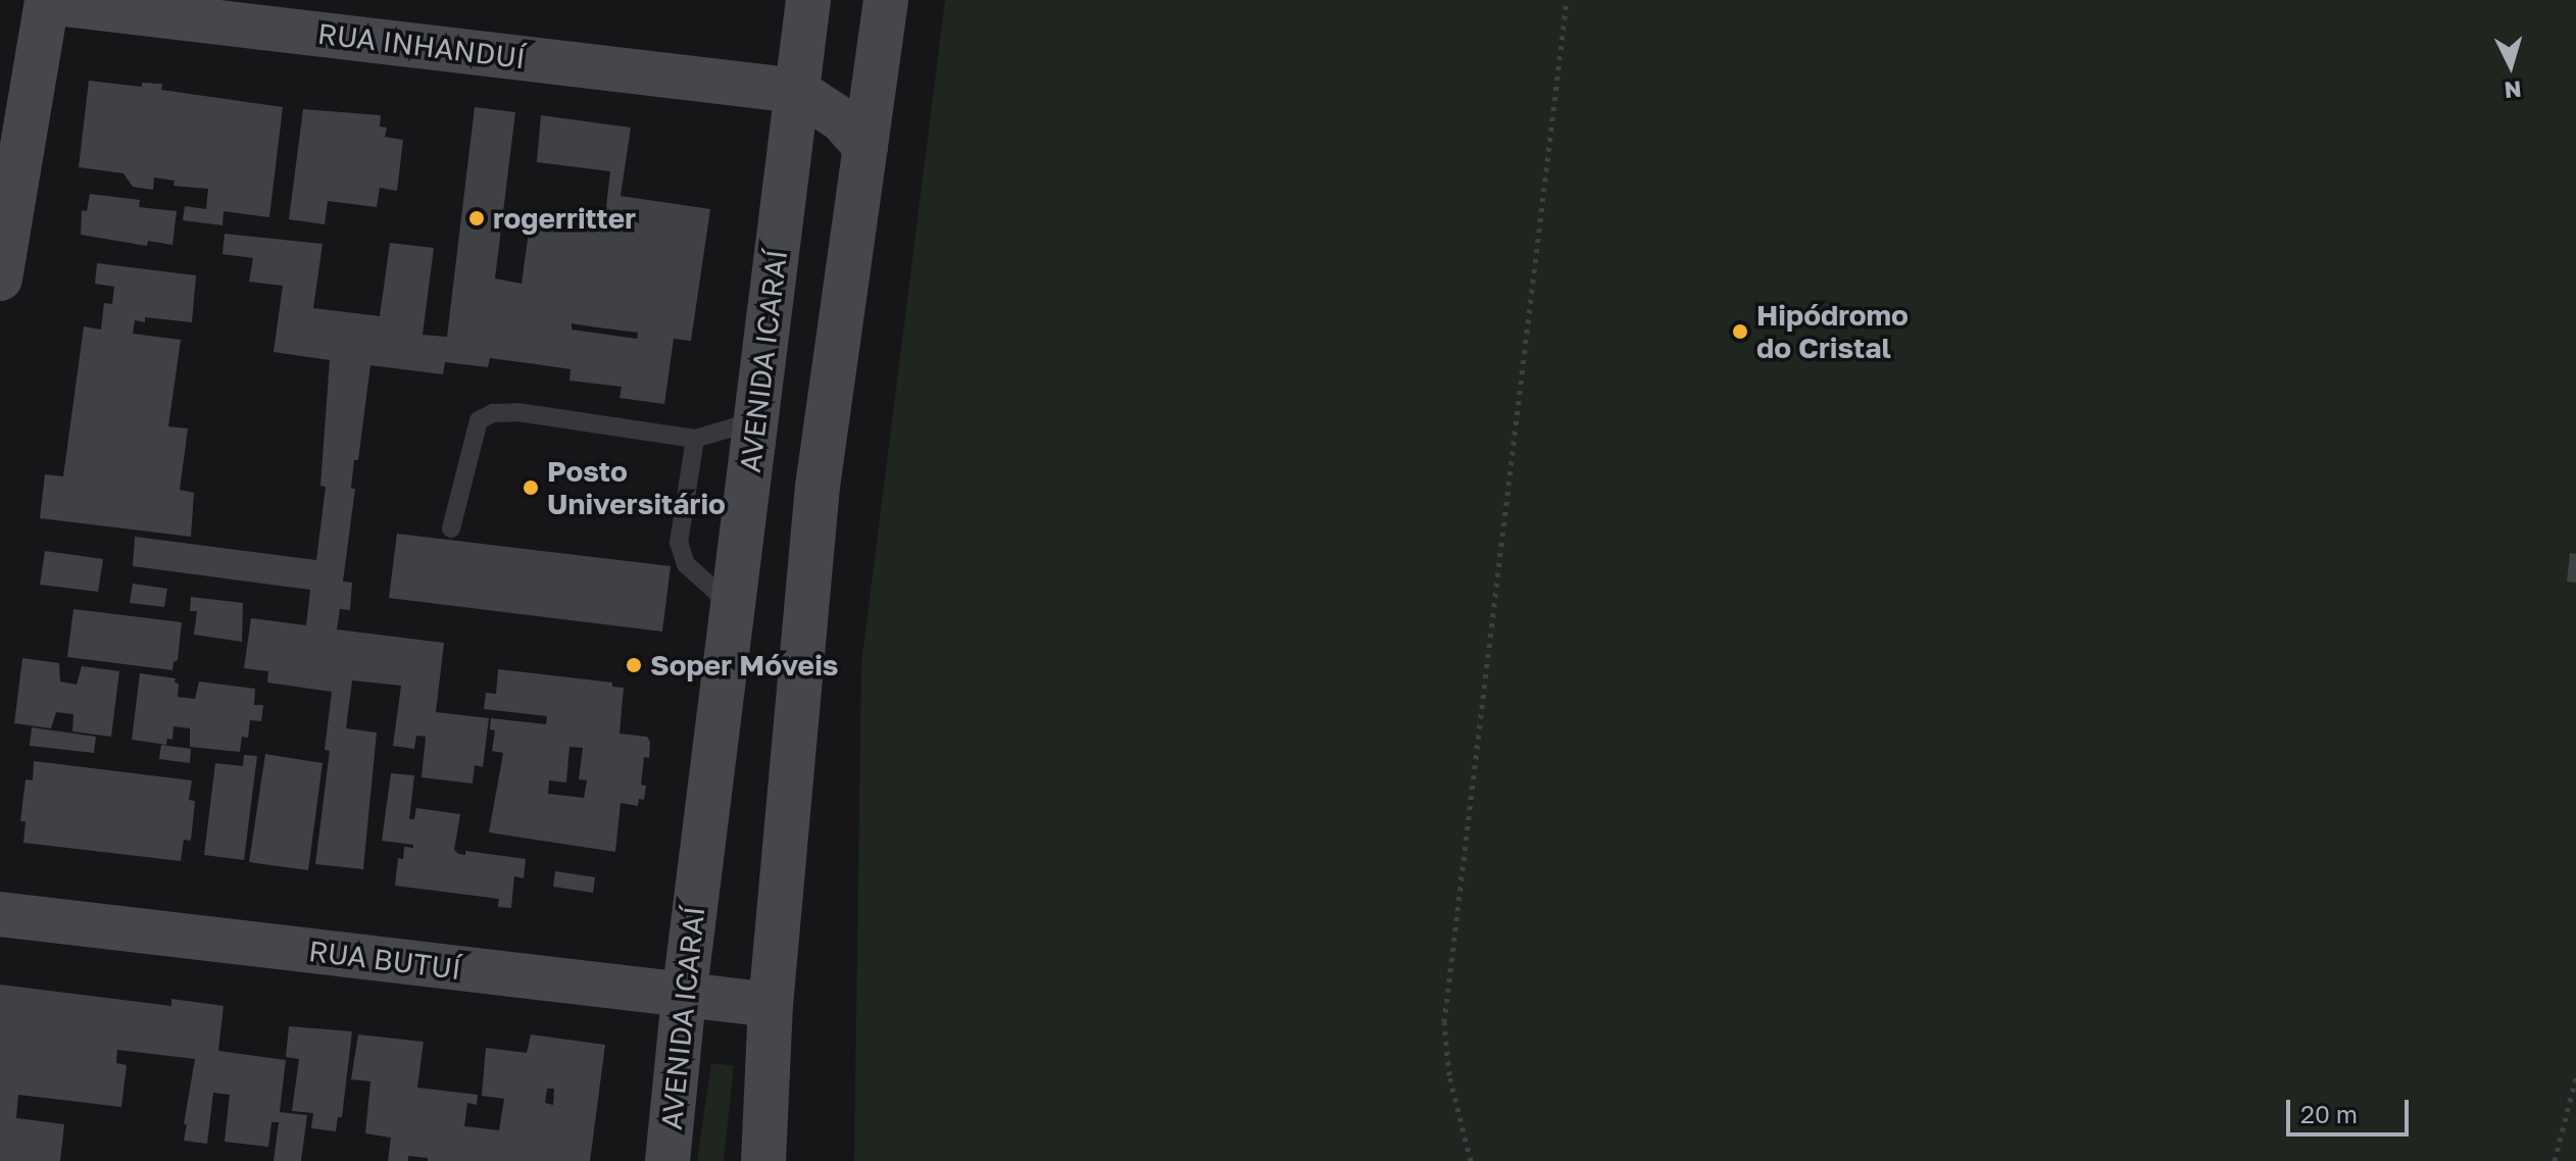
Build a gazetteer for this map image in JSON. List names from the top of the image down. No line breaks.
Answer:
{"streets":{"main road":["RUA INHANDUÍ","AVENIDA ICARAÍ","RUA BUTUÍ"]},"crossings":[["RUA INHANDUÍ","AVENIDA ICARAÍ"],["AVENIDA ICARAÍ","RUA BUTUÍ"]],"places":["rogerritter","Hipódromo do Cristal","Posto Universitário","Soper Móveis"],"scale_bar":"20 m","north":"bottom"}
